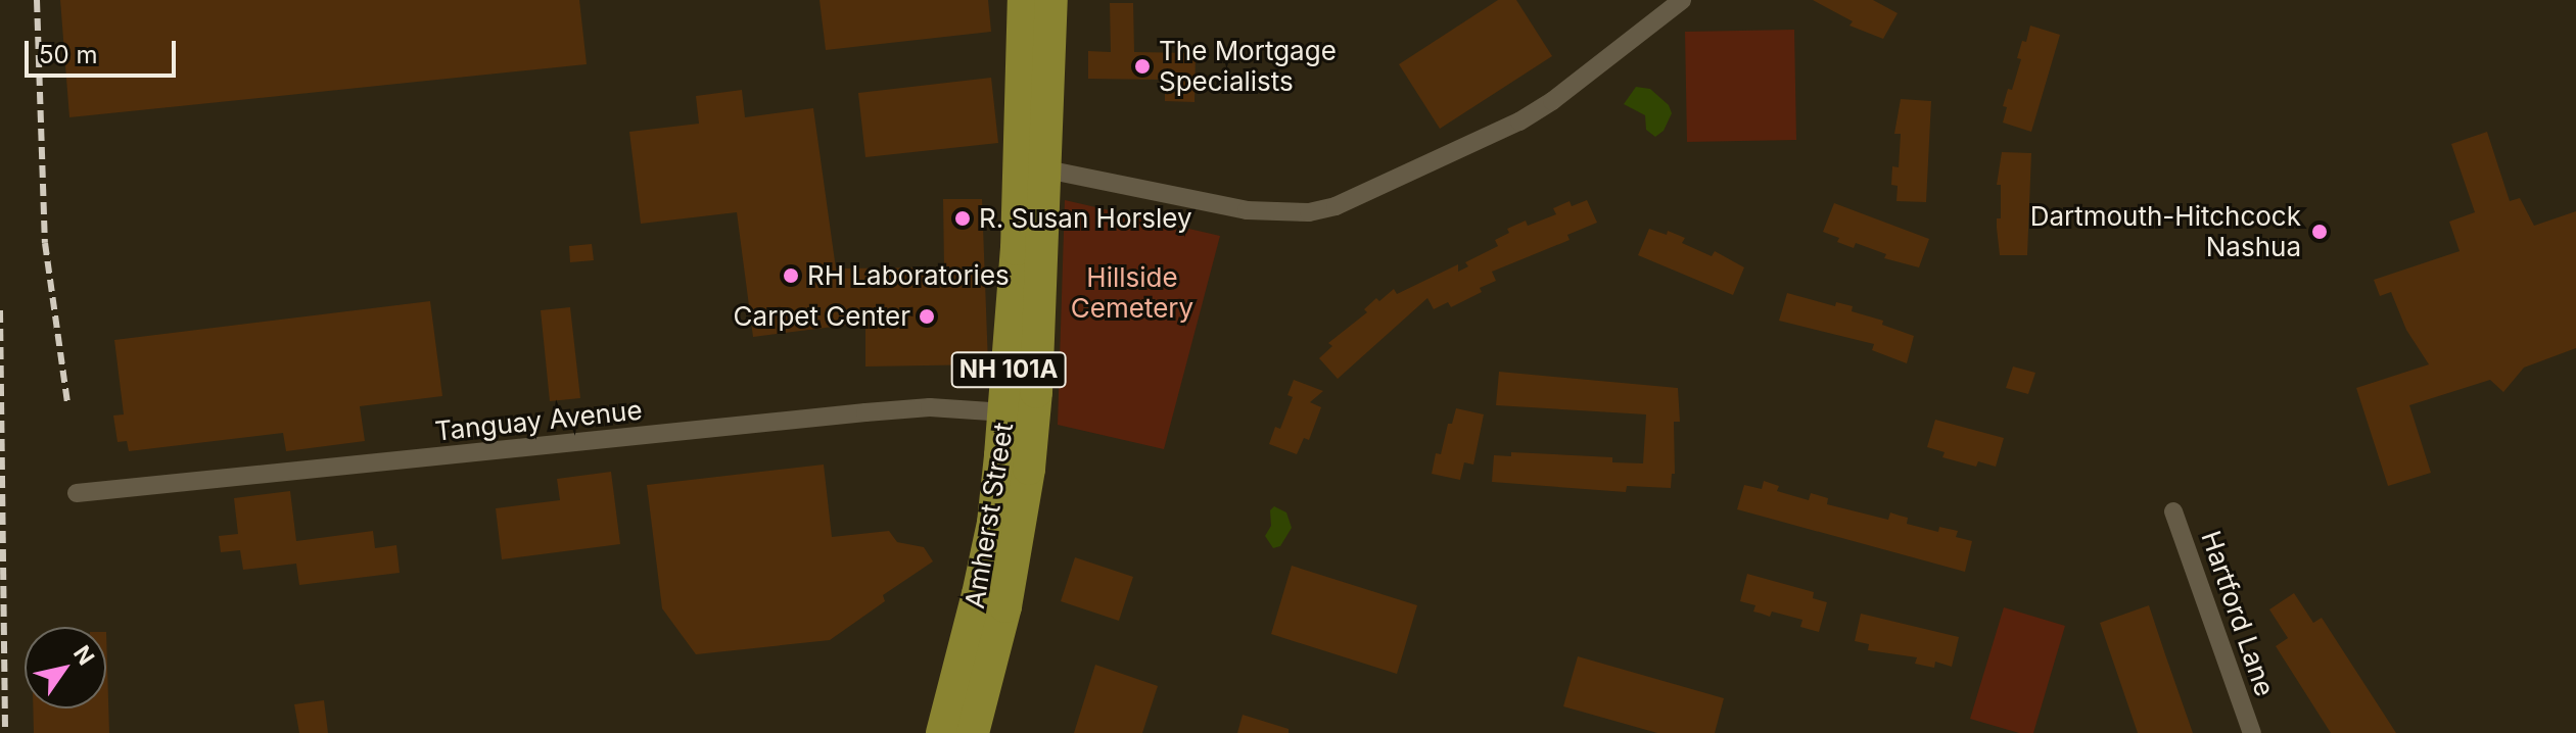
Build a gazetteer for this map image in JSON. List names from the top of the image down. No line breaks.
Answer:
{"streets":{"highway":["NH 101A","Amherst Street"],"street":["Tanguay Avenue","Hartford Lane"]},"crossings":[["Tanguay Avenue","Amherst Street"]],"parks":["Hillside Cemetery"],"places":["The Mortgage Specialists","R. Susan Horsley","Dartmouth-Hitchcock Nashua","RH Laboratories","Carpet Center"],"scale_bar":"50 m","north":"top right"}
